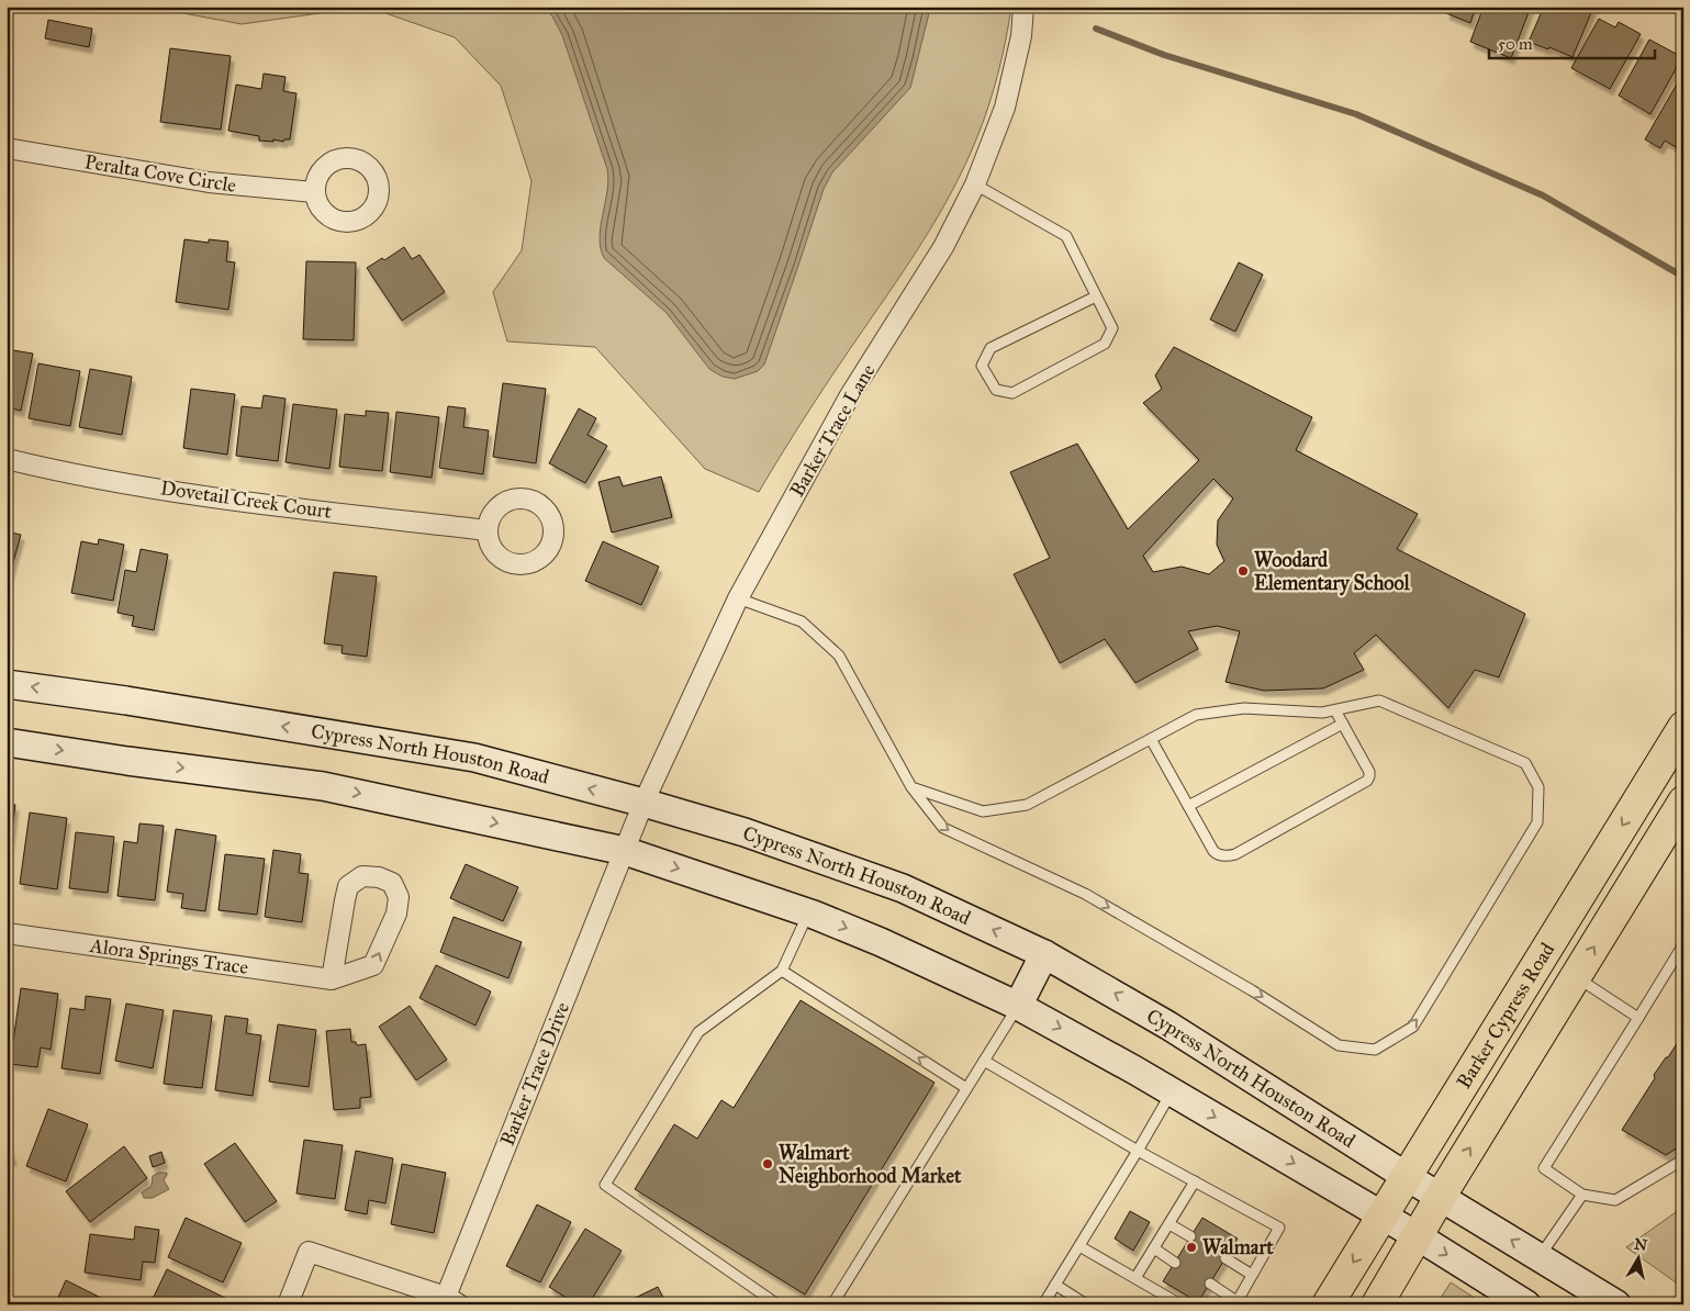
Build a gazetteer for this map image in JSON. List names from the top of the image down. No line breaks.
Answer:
{"streets":{"main road":["Cypress North Houston Road","Barker Cypress Road"],"street":["Peralta Cove Circle","Barker Trace Lane","Dovetail Creek Court","Alora Springs Trace","Barker Trace Drive"]},"crossings":[["Barker Trace Lane","Cypress North Houston Road"],["Barker Trace Lane","Barker Trace Drive"],["Cypress North Houston Road","Barker Cypress Road"]],"places":["Woodard Elementary School","Walmart Neighborhood Market","Walmart"],"scale_bar":"50 m","north":"top"}
